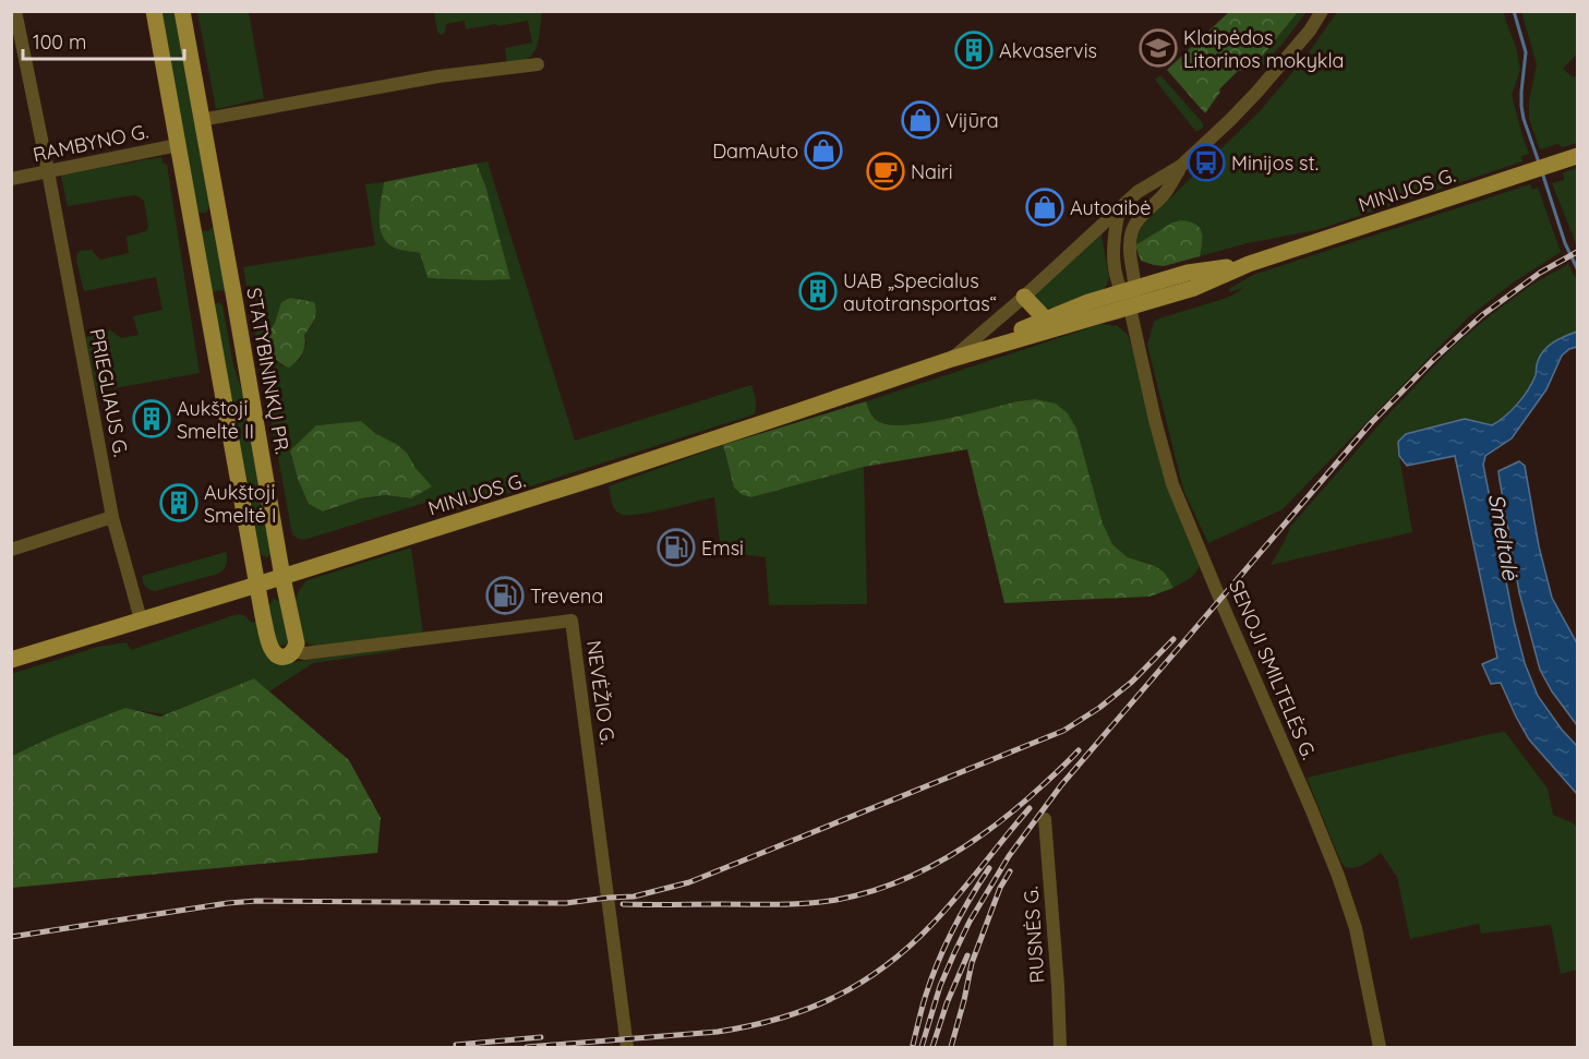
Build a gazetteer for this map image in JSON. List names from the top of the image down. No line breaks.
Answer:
{"streets":{"main road":["MINIJOS G.","STATYBININKŲ PR."],"street":["RAMBYNO G.","PRIEGLIAUS G.","SENOJI SMILTELĖS G.","NEVĖŽIO G.","RUSNĖS G."]},"crossings":[["RAMBYNO G.","PRIEGLIAUS G."],["MINIJOS G.","STATYBININKŲ PR."],["MINIJOS G.","PRIEGLIAUS G."],["MINIJOS G.","SENOJI SMILTELĖS G."],["STATYBININKŲ PR.","NEVĖŽIO G."]],"water":["Smeltalė"],"places":{"school or university":["Klaipėdos Litorinos mokykla"],"building":["Akvaservis","UAB „Specialus autotransportas“","Aukštoji Smeltė II","Aukštoji Smeltė I"],"shop":["Vijūra","DamAuto","Autoaibė"],"bus stop":["Minijos st."],"cafe":["Nairi"],"fuel station":["Emsi","Trevena"]},"scale_bar":"100 m"}
